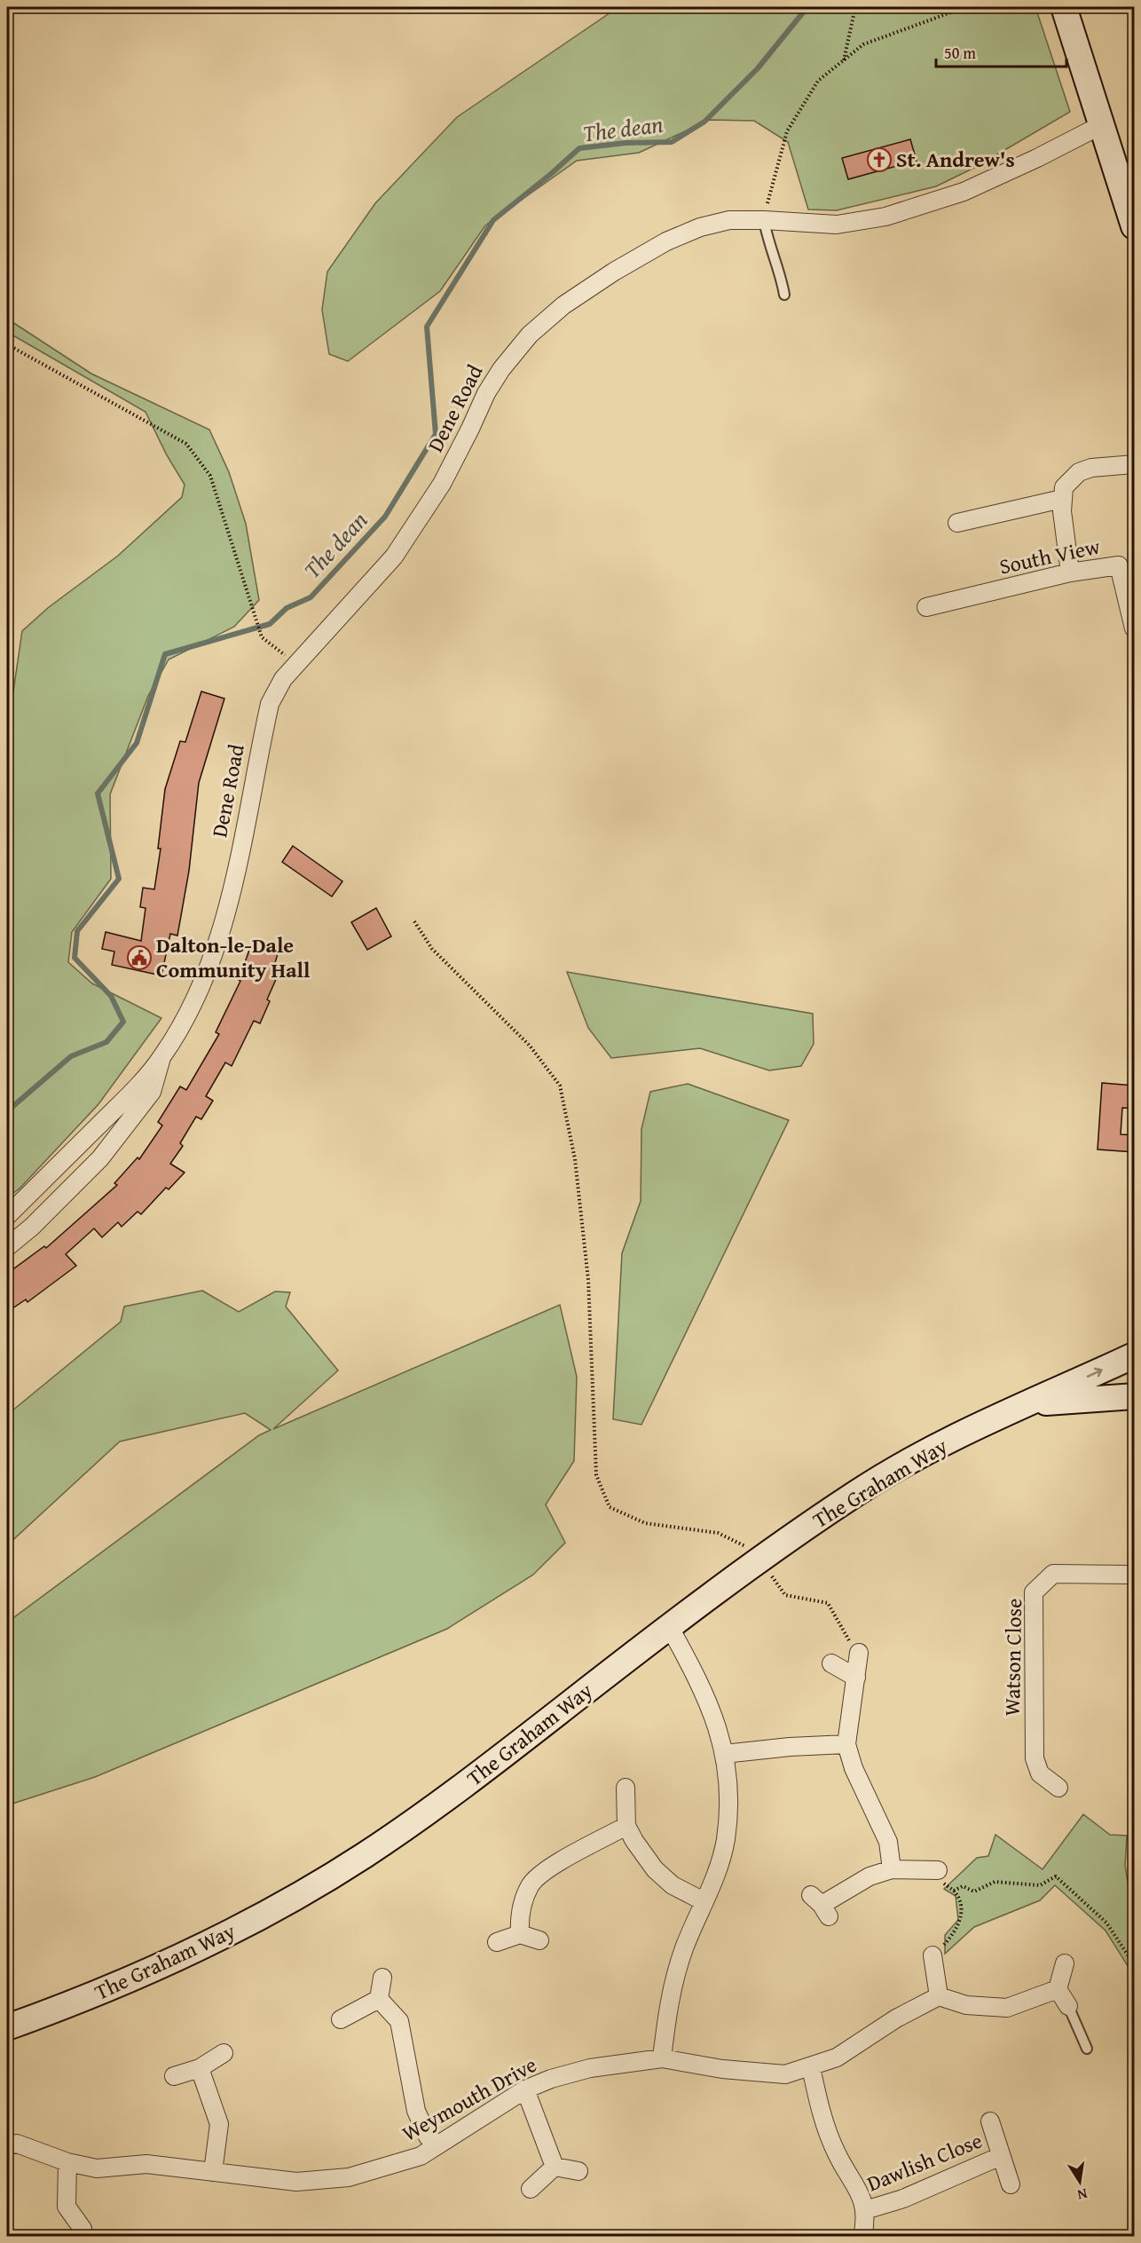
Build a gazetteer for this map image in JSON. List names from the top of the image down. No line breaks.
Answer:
{"streets":{"main road":["The Graham Way"],"street":["Dene Road","South View","Watson Close","Weymouth Drive","Dawlish Close"]},"crossings":[["Weymouth Drive","Dawlish Close"]],"water":["The dean"],"places":{"church":["St. Andrew's"],"public building":["Dalton-le-Dale Community Hall"]},"scale_bar":"50 m","north":"bottom"}
